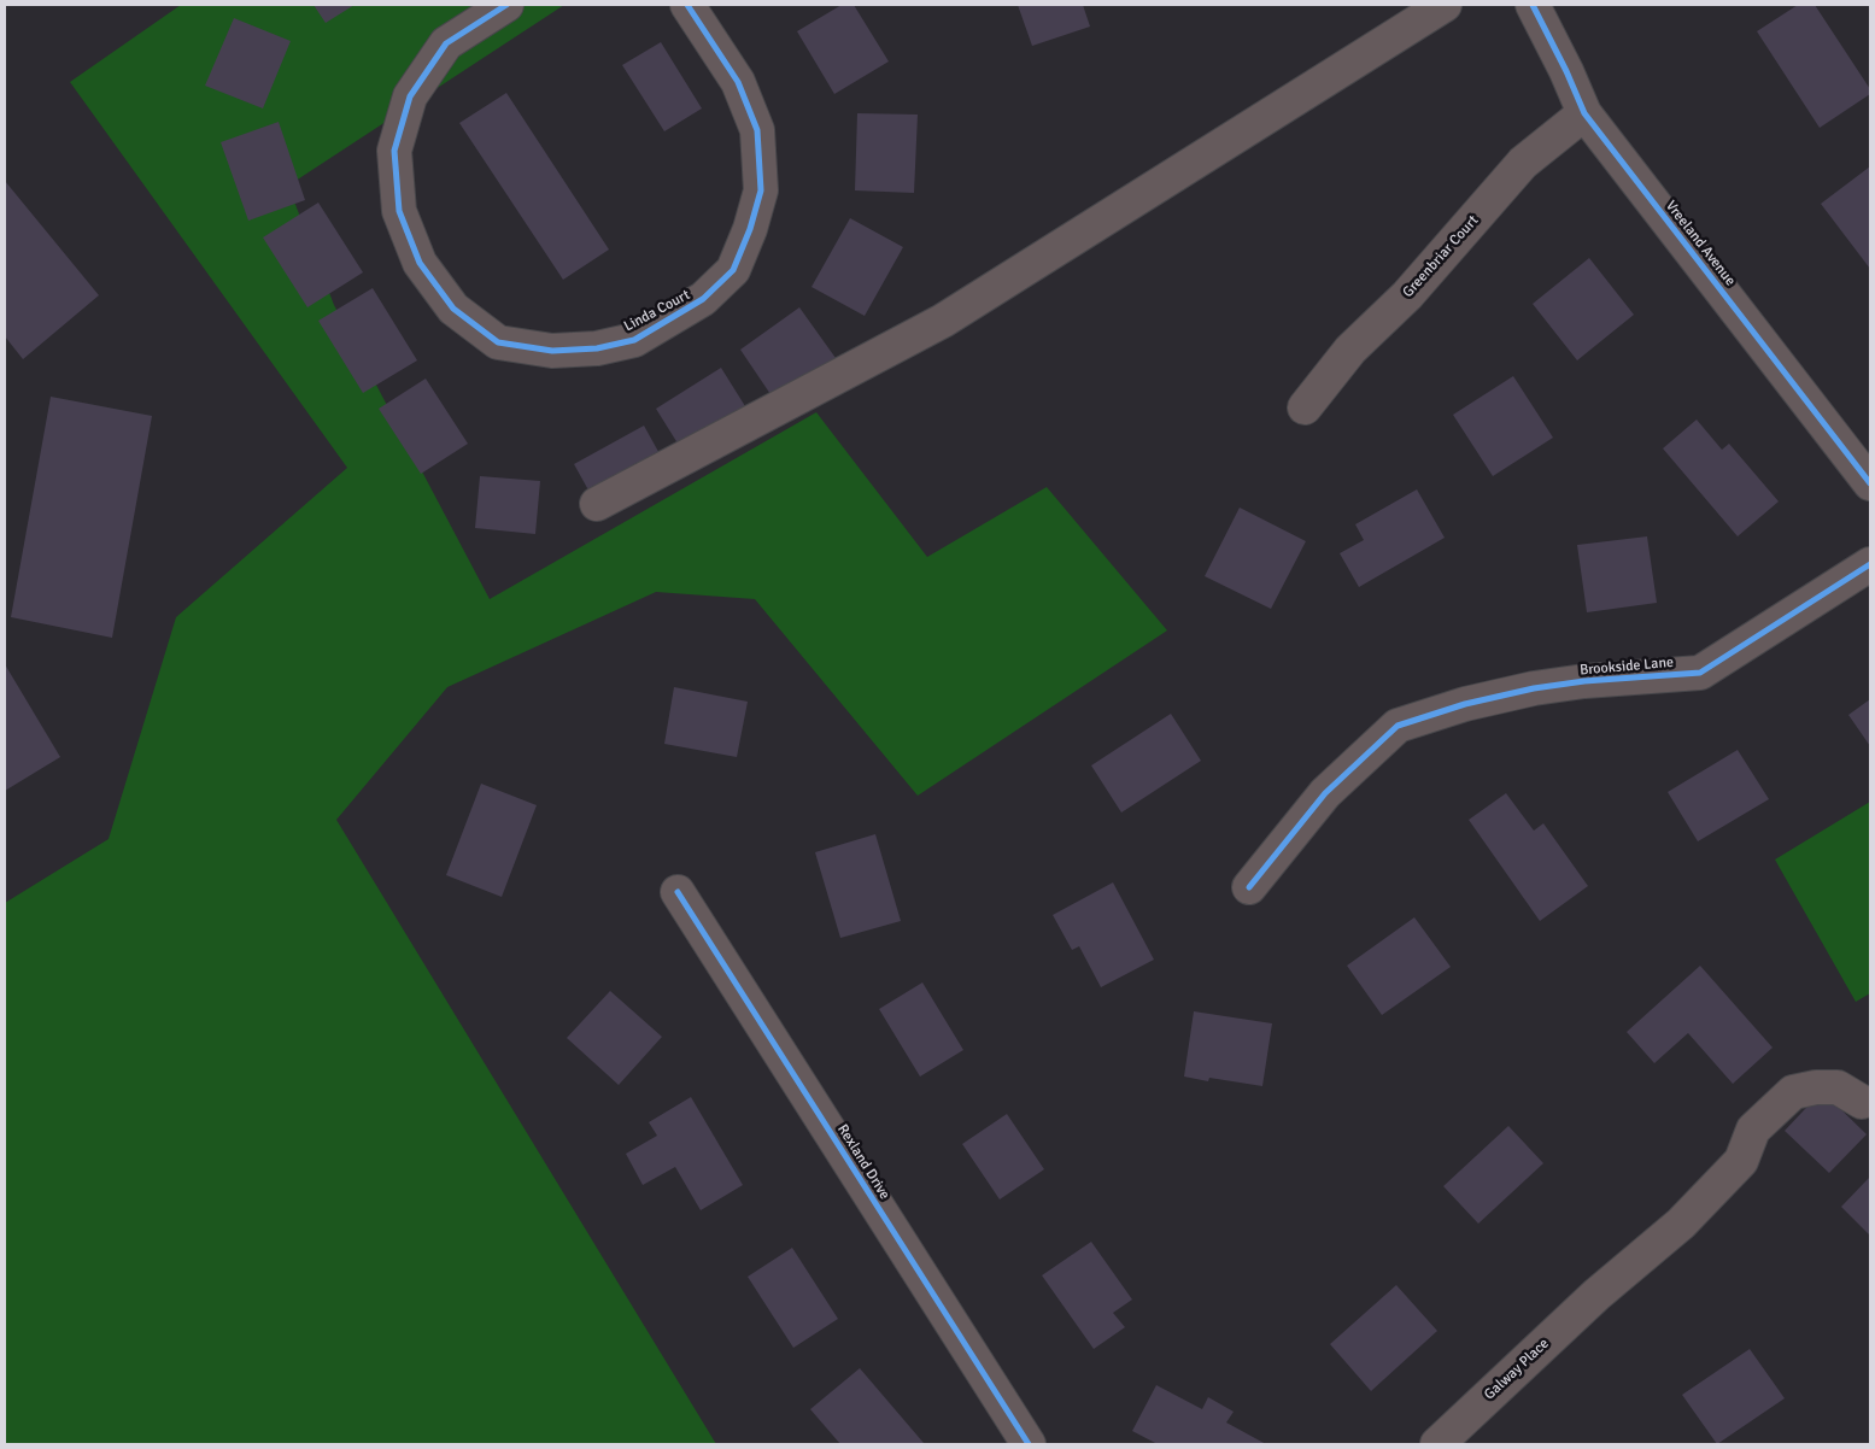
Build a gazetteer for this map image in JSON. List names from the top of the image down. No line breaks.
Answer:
{"streets":{"street":["Vreeland Avenue","Greenbriar Court","Linda Court","Brookside Lane","Rexland Drive","Galway Place"]},"crossings":[["Vreeland Avenue","Greenbriar Court"]]}
